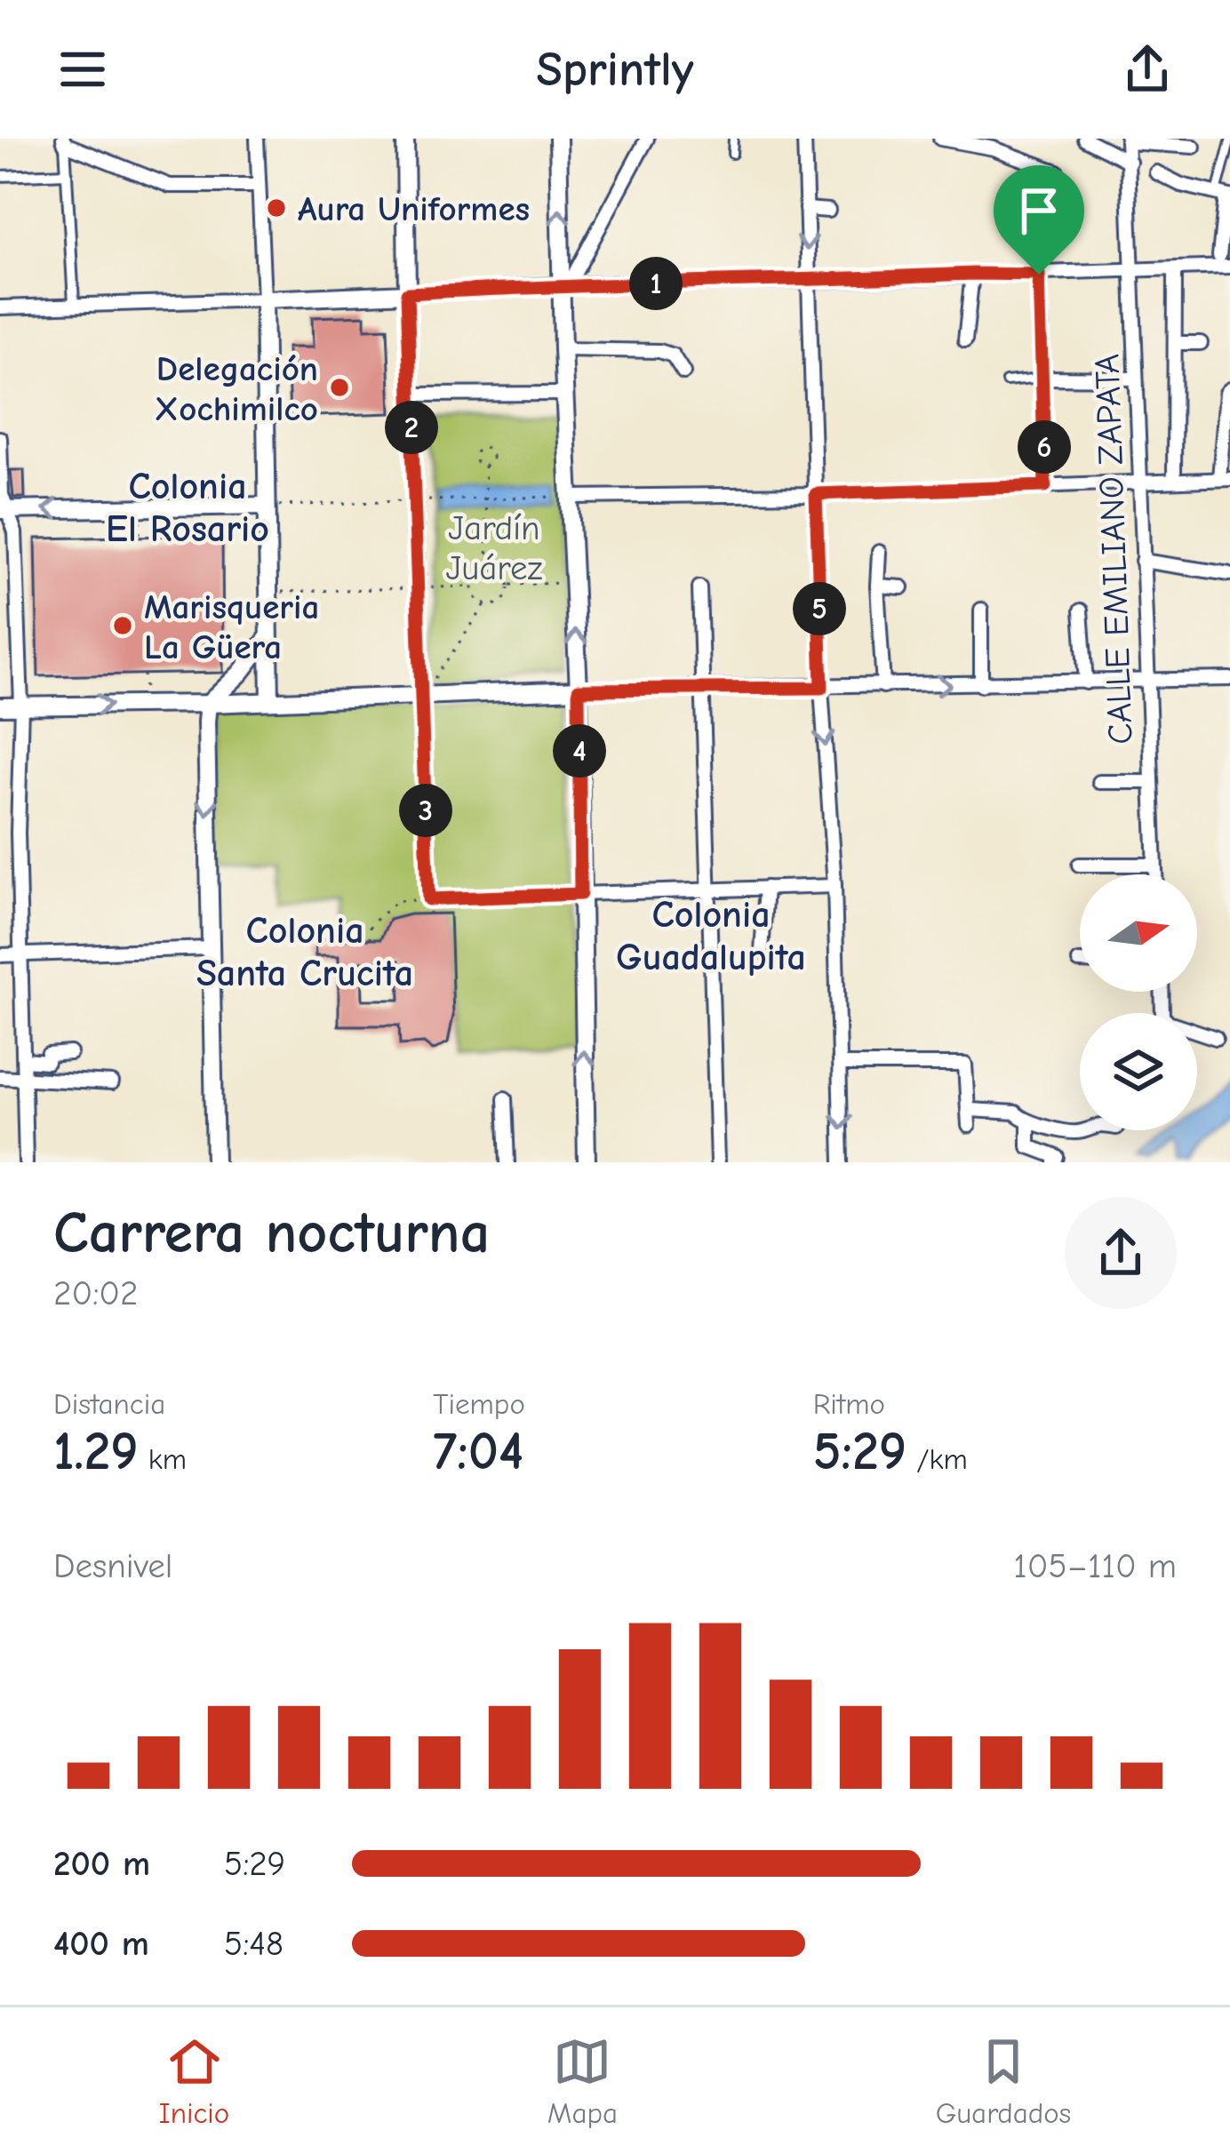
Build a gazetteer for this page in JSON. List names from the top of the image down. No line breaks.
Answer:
{"streets":{"street":["CALLE EMILIANO ZAPATA"]},"districts":["Colonia El Rosario","Colonia Guadalupita","Colonia Santa Crucita"],"parks":["Jardín Juárez"],"places":["Aura Uniformes","Delegación Xochimilco","Marisqueria La Güera"],"north":"right","page":{"header":"Sprintly","pins":["1","2","6","5","4","3"],"heading":["Carrera nocturna","20:02"],"stats":[["Distancia","1.29 km"],["Tiempo","7:04"],["Ritmo","5:29 /km"]],"chart":["Desnivel","105–110 m"],"list":[{"name":"200 m","note":"5:29"},{"name":"400 m","note":"5:48"}],"tabs":["Inicio","Mapa","Guardados"]}}
